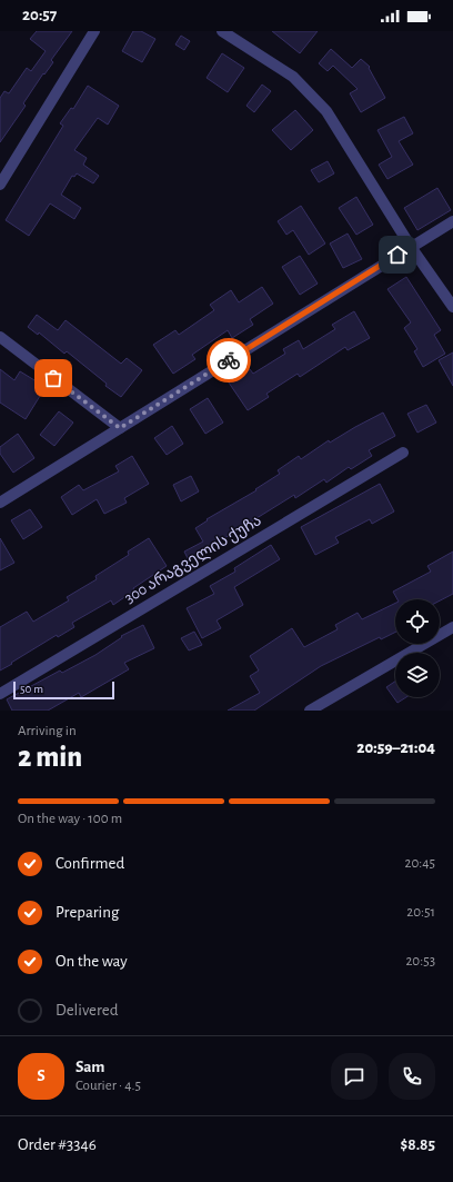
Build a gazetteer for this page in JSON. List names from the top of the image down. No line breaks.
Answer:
{"streets":{"street":["300 არაგველის ქუჩა"]},"scale_bar":"50 m","page":{"status":"20:57","scale":"50 m","heading":["2 min","Arriving in","20:59–21:04"],"panel":["Sam","Courier · 4.5","Order #3346","$8.85"],"bar":"On the way · 100 m","list":[["Confirmed","20:45"],["Preparing","20:51"],["On the way","20:53"],"Delivered"],"round":"S"}}
